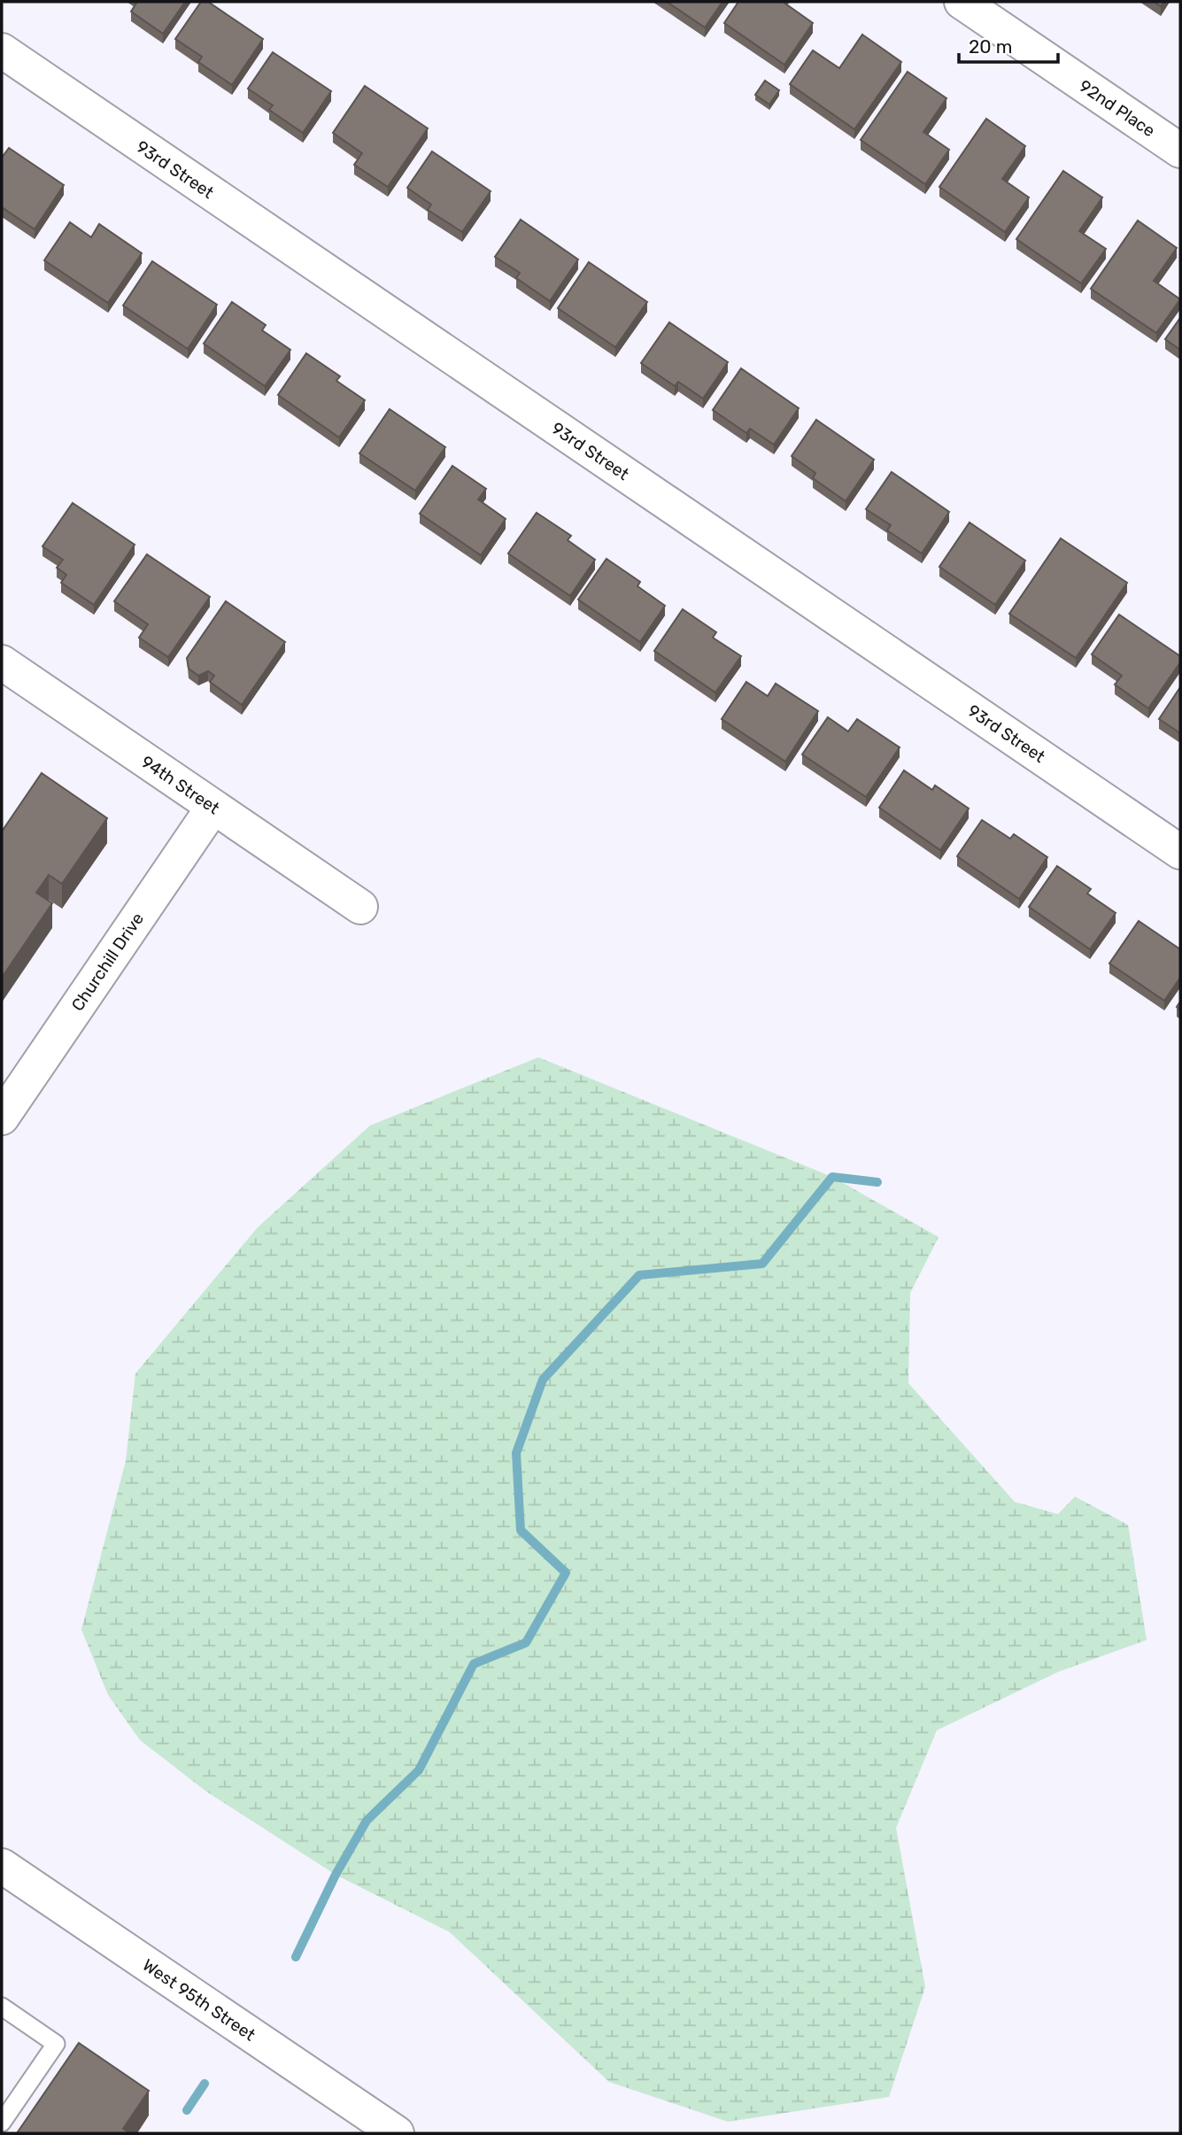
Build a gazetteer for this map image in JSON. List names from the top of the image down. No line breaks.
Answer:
{"streets":{"street":["92nd Place","93rd Street","94th Street","Churchill Drive","West 95th Street"]},"crossings":[["94th Street","Churchill Drive"]],"scale_bar":"20 m"}
